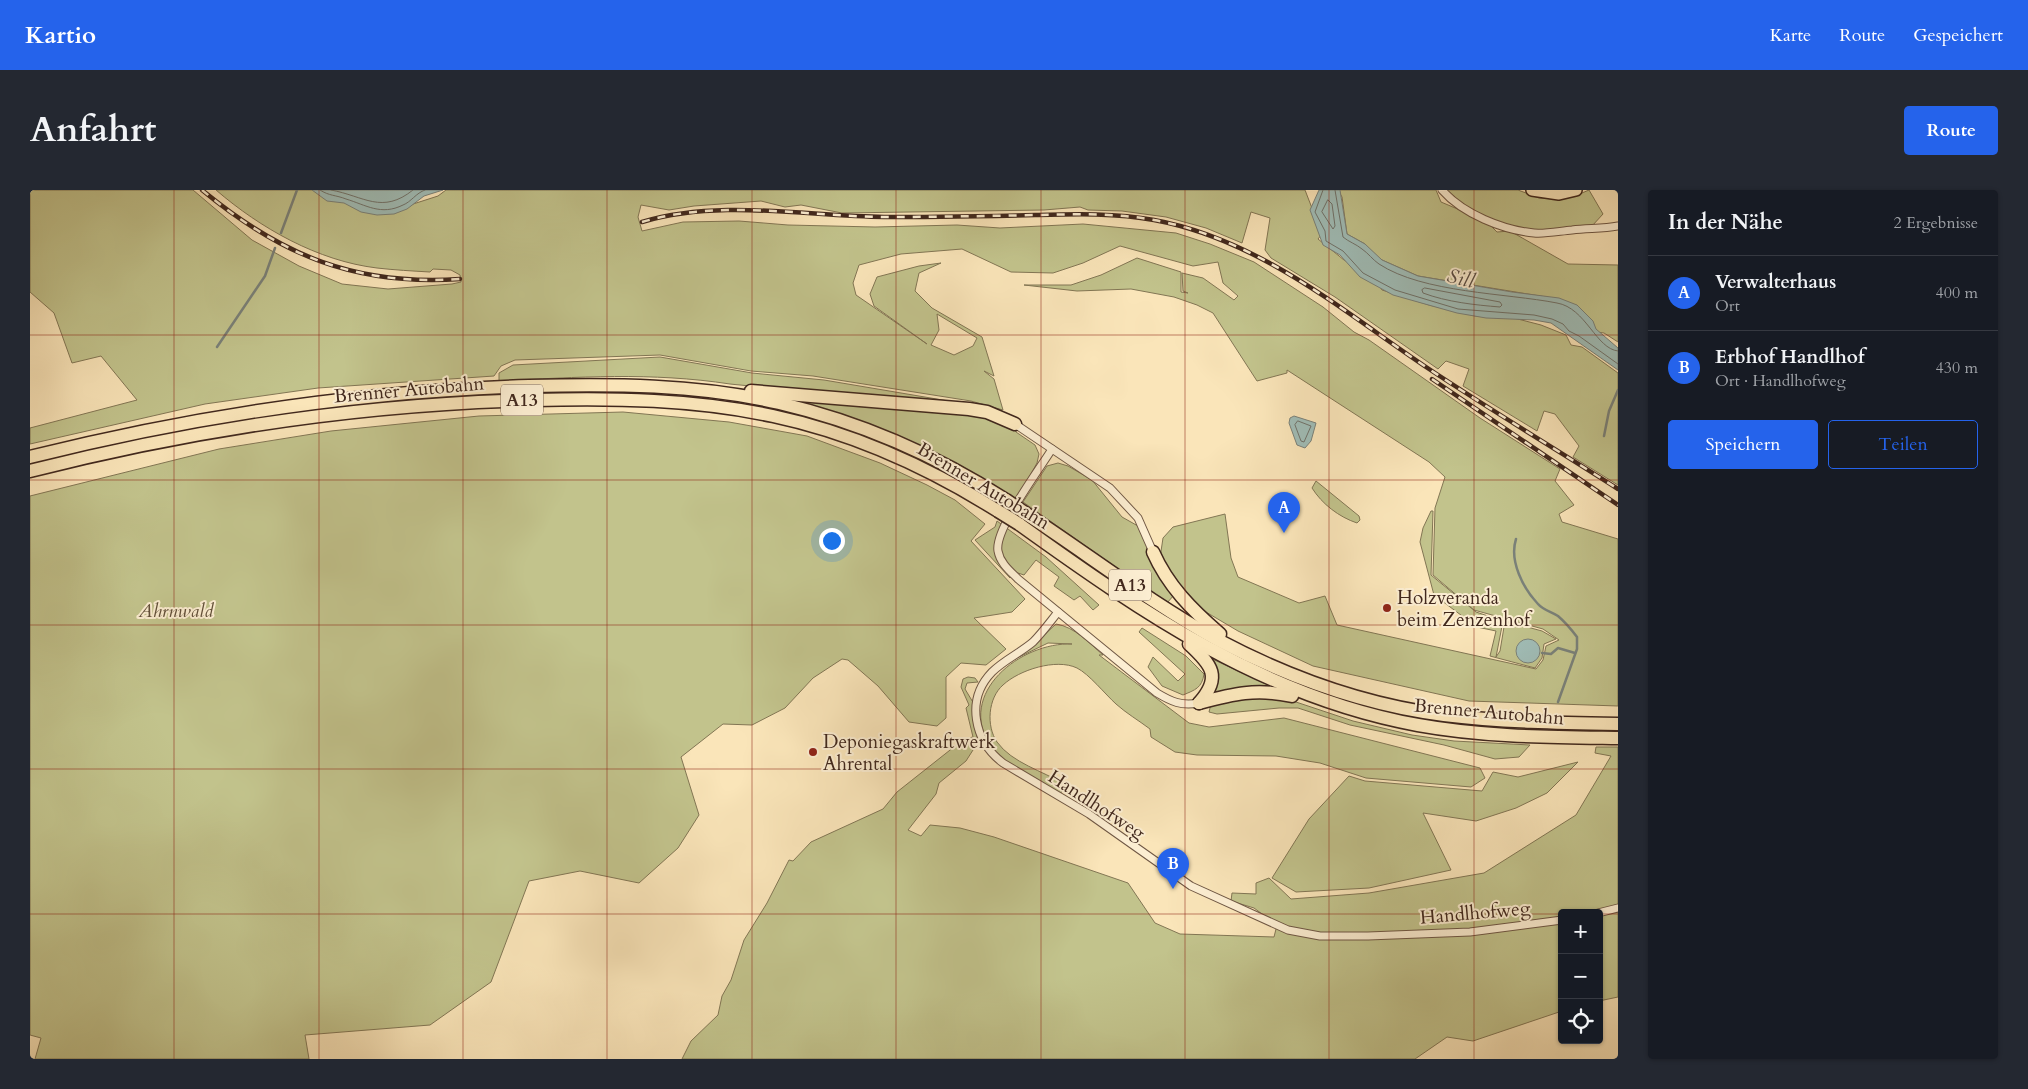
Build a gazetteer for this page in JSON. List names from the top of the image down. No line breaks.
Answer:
{"streets":{"highway":["Brenner Autobahn","A13"],"street":["Handlhofweg"]},"water":["Sill"],"parks":["Ahrnwald"],"places":["Holzveranda beim Zenzenhof","Deponiegaskraftwerk Ahrental"],"page":{"header":"Kartio","nav":["Karte","Route","Gespeichert"],"title":"Anfahrt","buttons":["Route",["Speichern","Teilen"]],"heading":["In der Nähe","2 Ergebnisse"],"list":[{"mark":"A","name":"Verwalterhaus","note":"Ort","value":"400 m"},{"mark":"B","name":"Erbhof Handlhof","note":"Ort · Handlhofweg","value":"430 m"}],"pins":["A","B"],"map_buttons":["+","−"]}}
